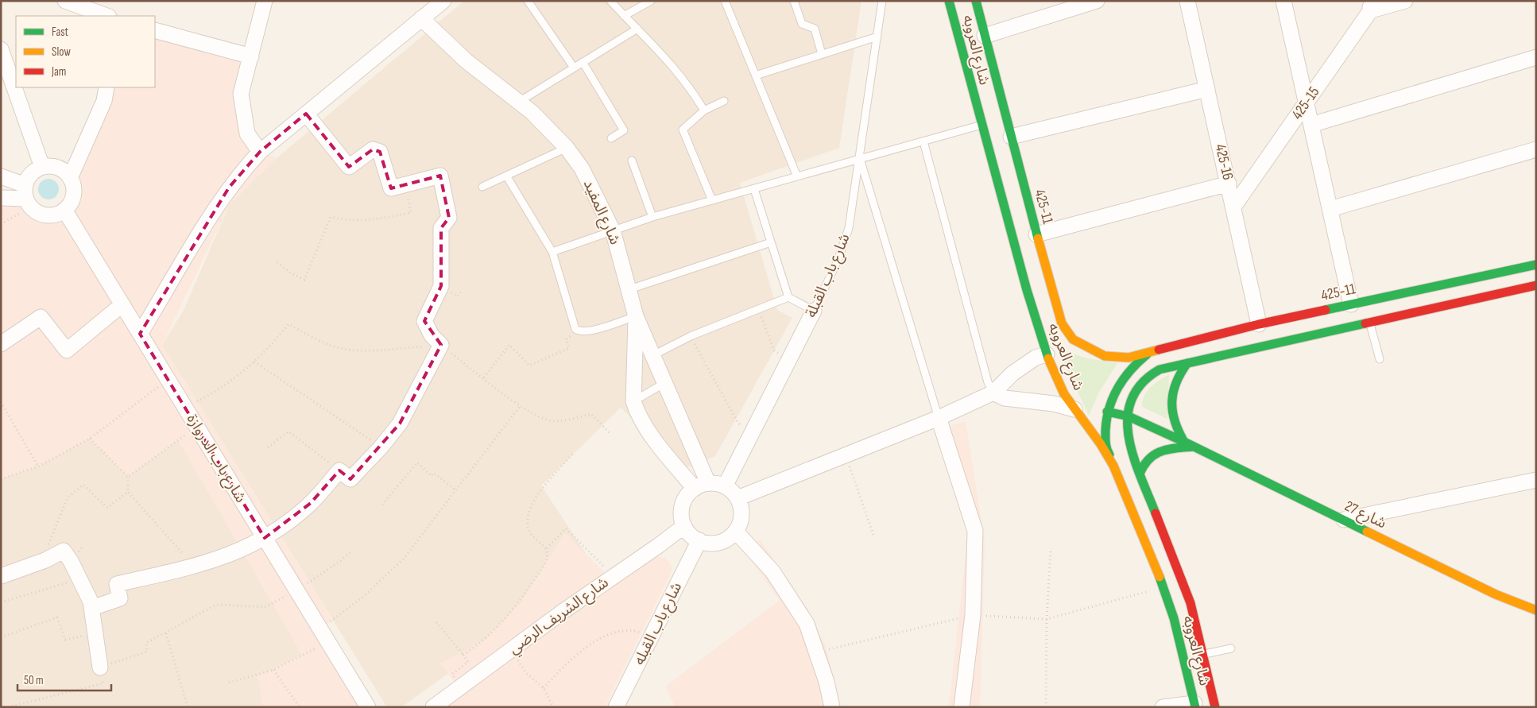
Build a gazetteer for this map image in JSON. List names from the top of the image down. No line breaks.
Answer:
{"streets":{"street":["شارع العروبه","425-15","425-16","425-11","شارع المفيد","شارع باب القبلة","شارع باب الدروازة","شارع 27","شارع الشريف الرضي","شارع باب القبله"]},"crossings":[["شارع العروبه","425-11"],["شارع العروبه","شارع 27"],["425-15","425-16"],["425-16","425-11"],["425-11","شارع 27"],["شارع المفيد","شارع باب القبلة"],["شارع المفيد","شارع الشريف الرضي"],["شارع المفيد","شارع باب القبله"],["شارع باب القبلة","شارع الشريف الرضي"],["شارع باب القبلة","شارع باب القبله"],["شارع الشريف الرضي","شارع باب القبله"]],"legend":["Fast","Slow","Jam"],"scale_bar":"50 m"}
